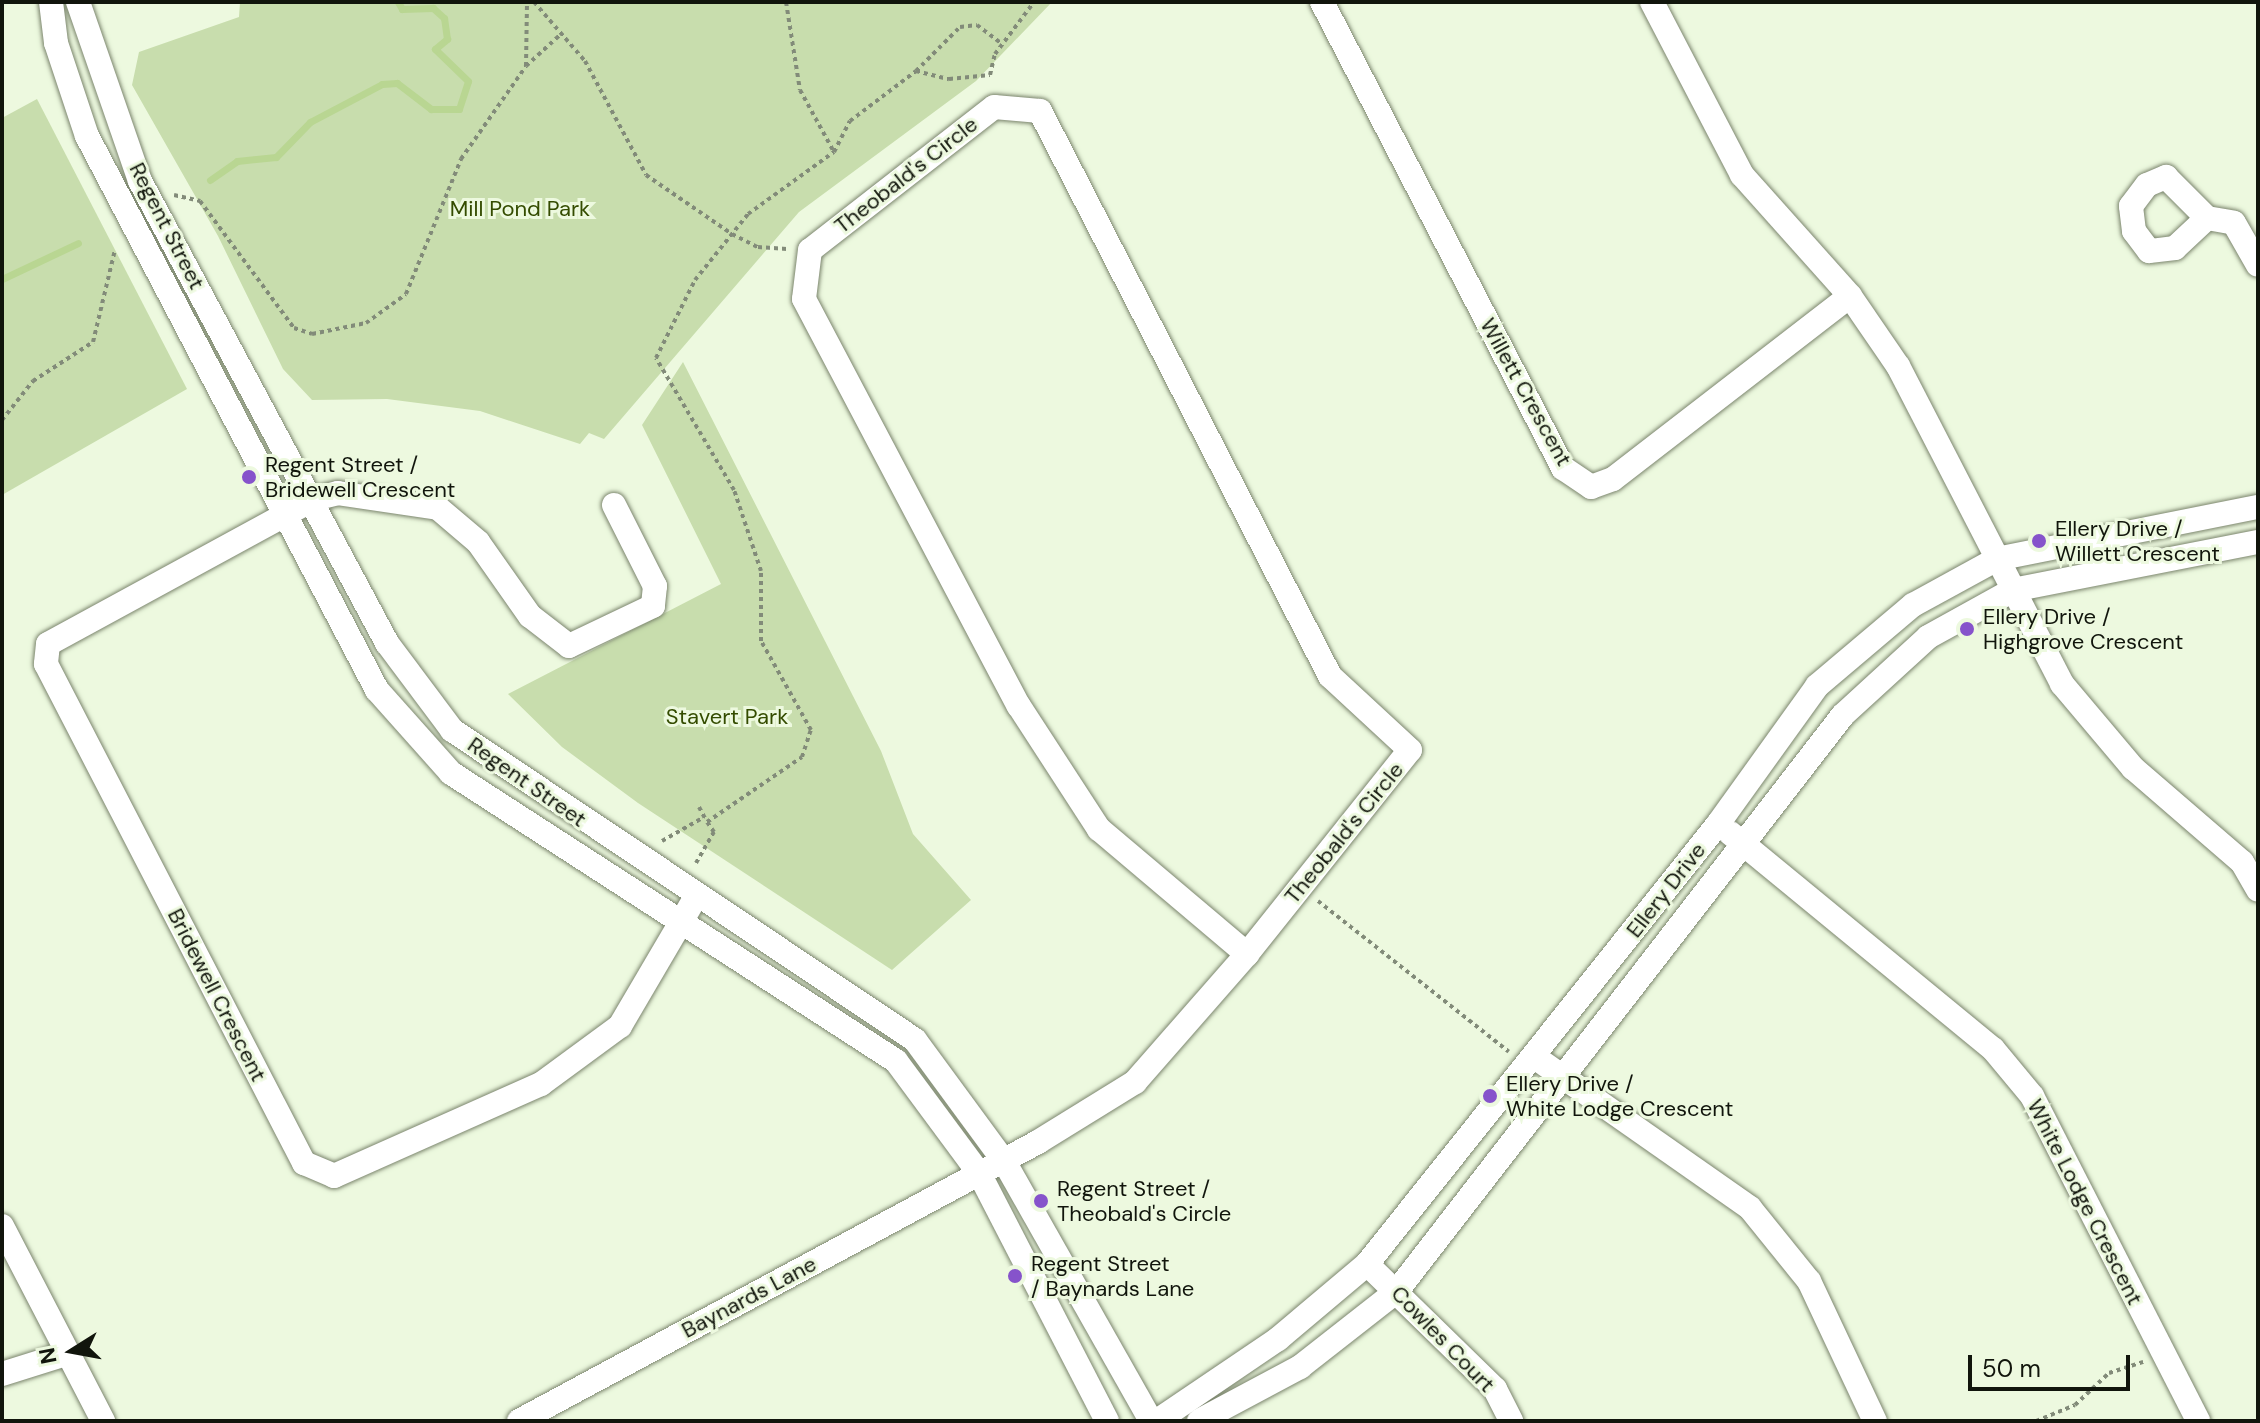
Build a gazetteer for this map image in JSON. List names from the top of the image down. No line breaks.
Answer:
{"streets":{"street":["Theobald's Circle","Regent Street","Willett Crescent","Ellery Drive","Bridewell Crescent","White Lodge Crescent","Baynards Lane","Cowles Court"]},"crossings":[["Theobald's Circle","Regent Street"],["Theobald's Circle","Baynards Lane"],["Regent Street","Bridewell Crescent"],["Regent Street","Baynards Lane"],["Ellery Drive","White Lodge Crescent"],["Ellery Drive","Cowles Court"]],"parks":["Mill Pond Park","Stavert Park"],"places":["Regent Street / Bridewell Crescent","Ellery Drive / Willett Crescent","Ellery Drive / Highgrove Crescent","Ellery Drive / White Lodge Crescent","Regent Street / Theobald's Circle","Regent Street / Baynards Lane"],"scale_bar":"50 m","north":"left"}
